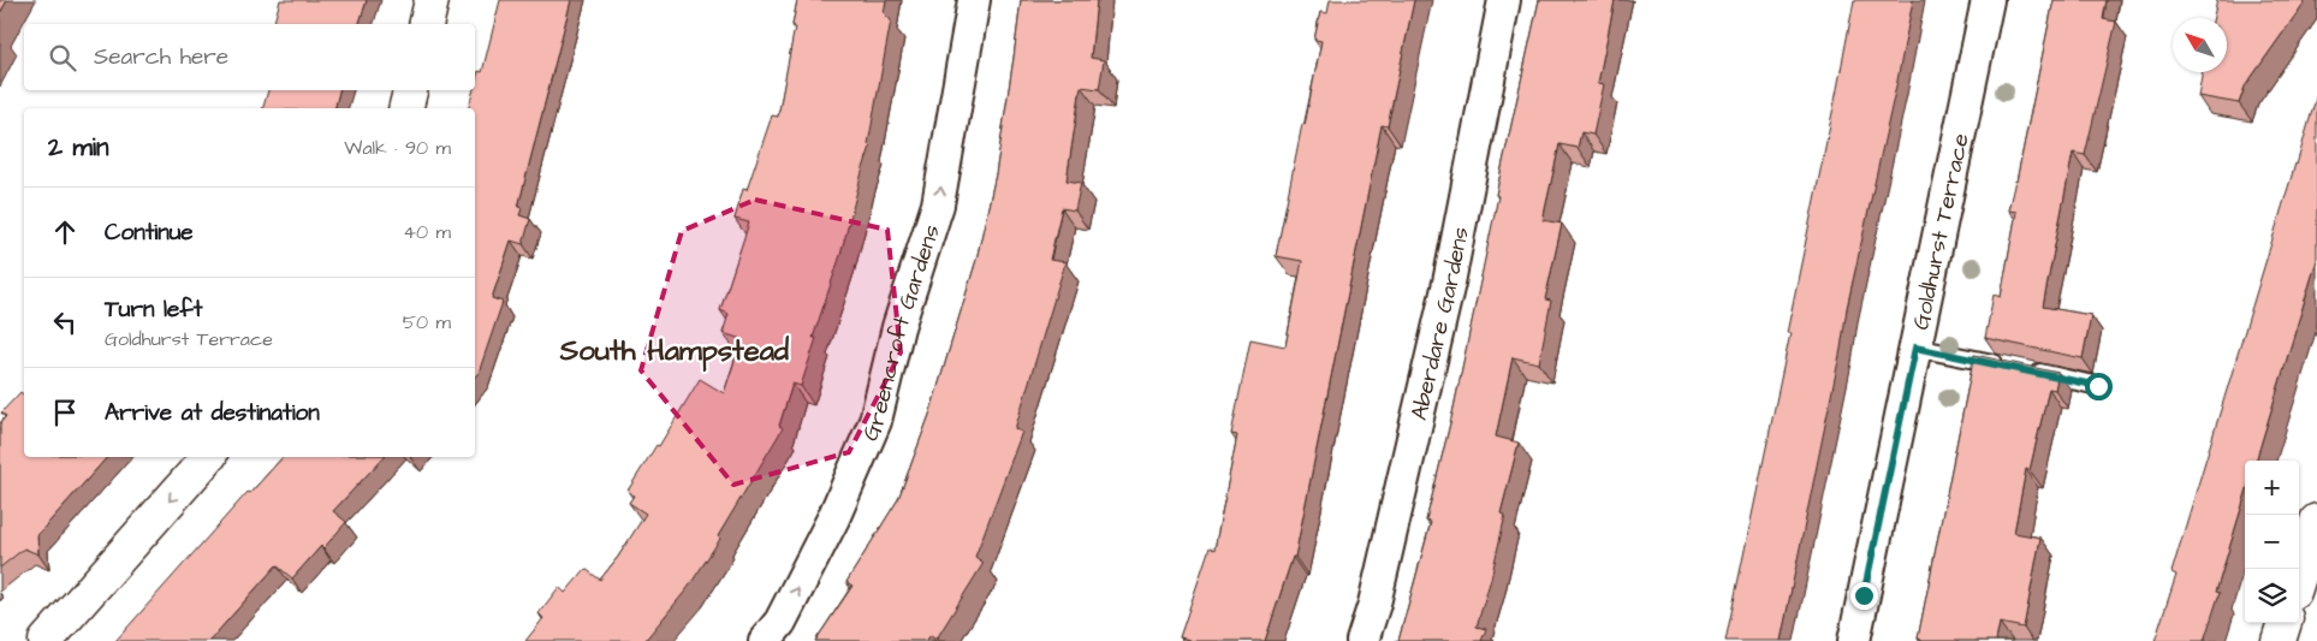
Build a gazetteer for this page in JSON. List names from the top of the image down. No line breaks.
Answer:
{"streets":{"street":["Goldhurst Terrace","Aberdare Gardens","Greencroft Gardens"]},"one_way":["Greencroft Gardens"],"districts":["South Hampstead"],"north":"top left","page":{"search":"Search here","heading":["2 min","Walk · 90 m"],"list":[["Continue","40 m"],["Turn left","Goldhurst Terrace","50 m"],"Arrive at destination"],"map_buttons":["+","−"]}}
